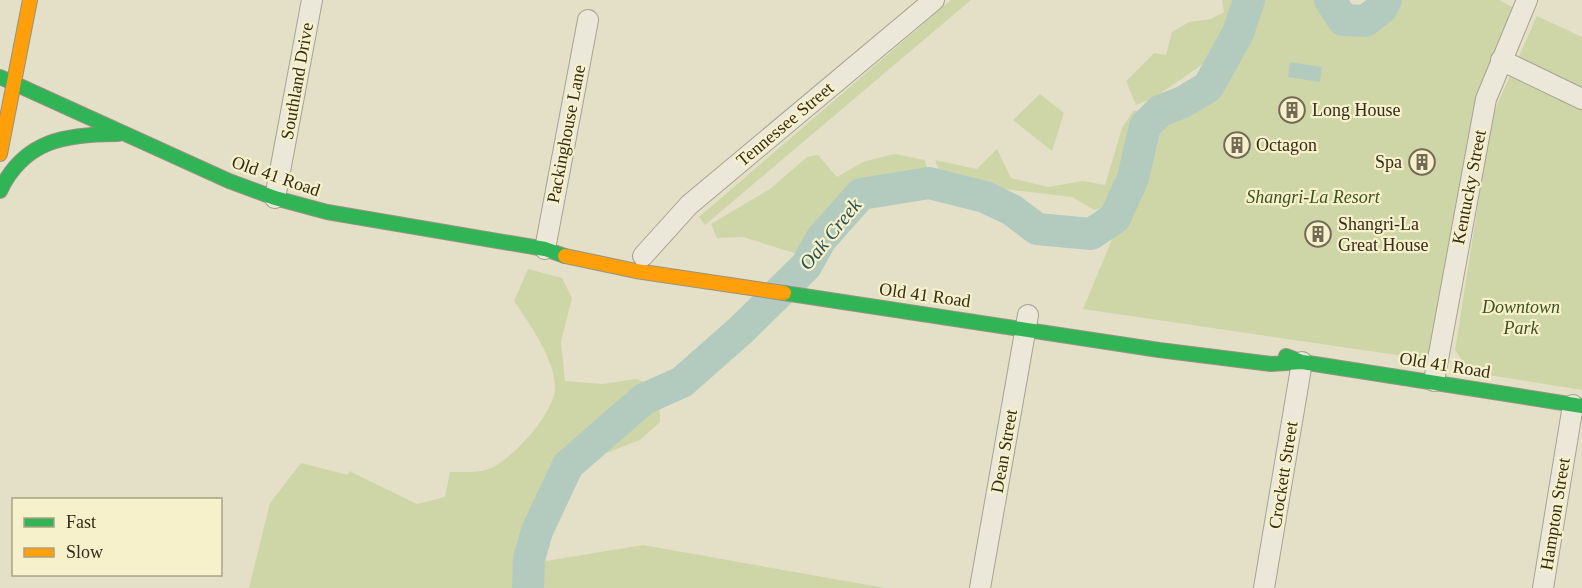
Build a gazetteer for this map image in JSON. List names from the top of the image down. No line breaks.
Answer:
{"streets":{"street":["Southland Drive","Tennessee Street","Packinghouse Lane","Old 41 Road","Kentucky Street","Dean Street","Crockett Street","Hampton Street"]},"crossings":[["Southland Drive","Old 41 Road"],["Packinghouse Lane","Old 41 Road"],["Old 41 Road","Kentucky Street"],["Old 41 Road","Dean Street"],["Old 41 Road","Crockett Street"],["Old 41 Road","Hampton Street"]],"water":["Oak Creek"],"parks":["Shangri-La Resort","Downtown Park"],"places":{"building":["Long House","Octagon","Spa","Shangri-La Great House"]},"legend":["Fast","Slow"]}
